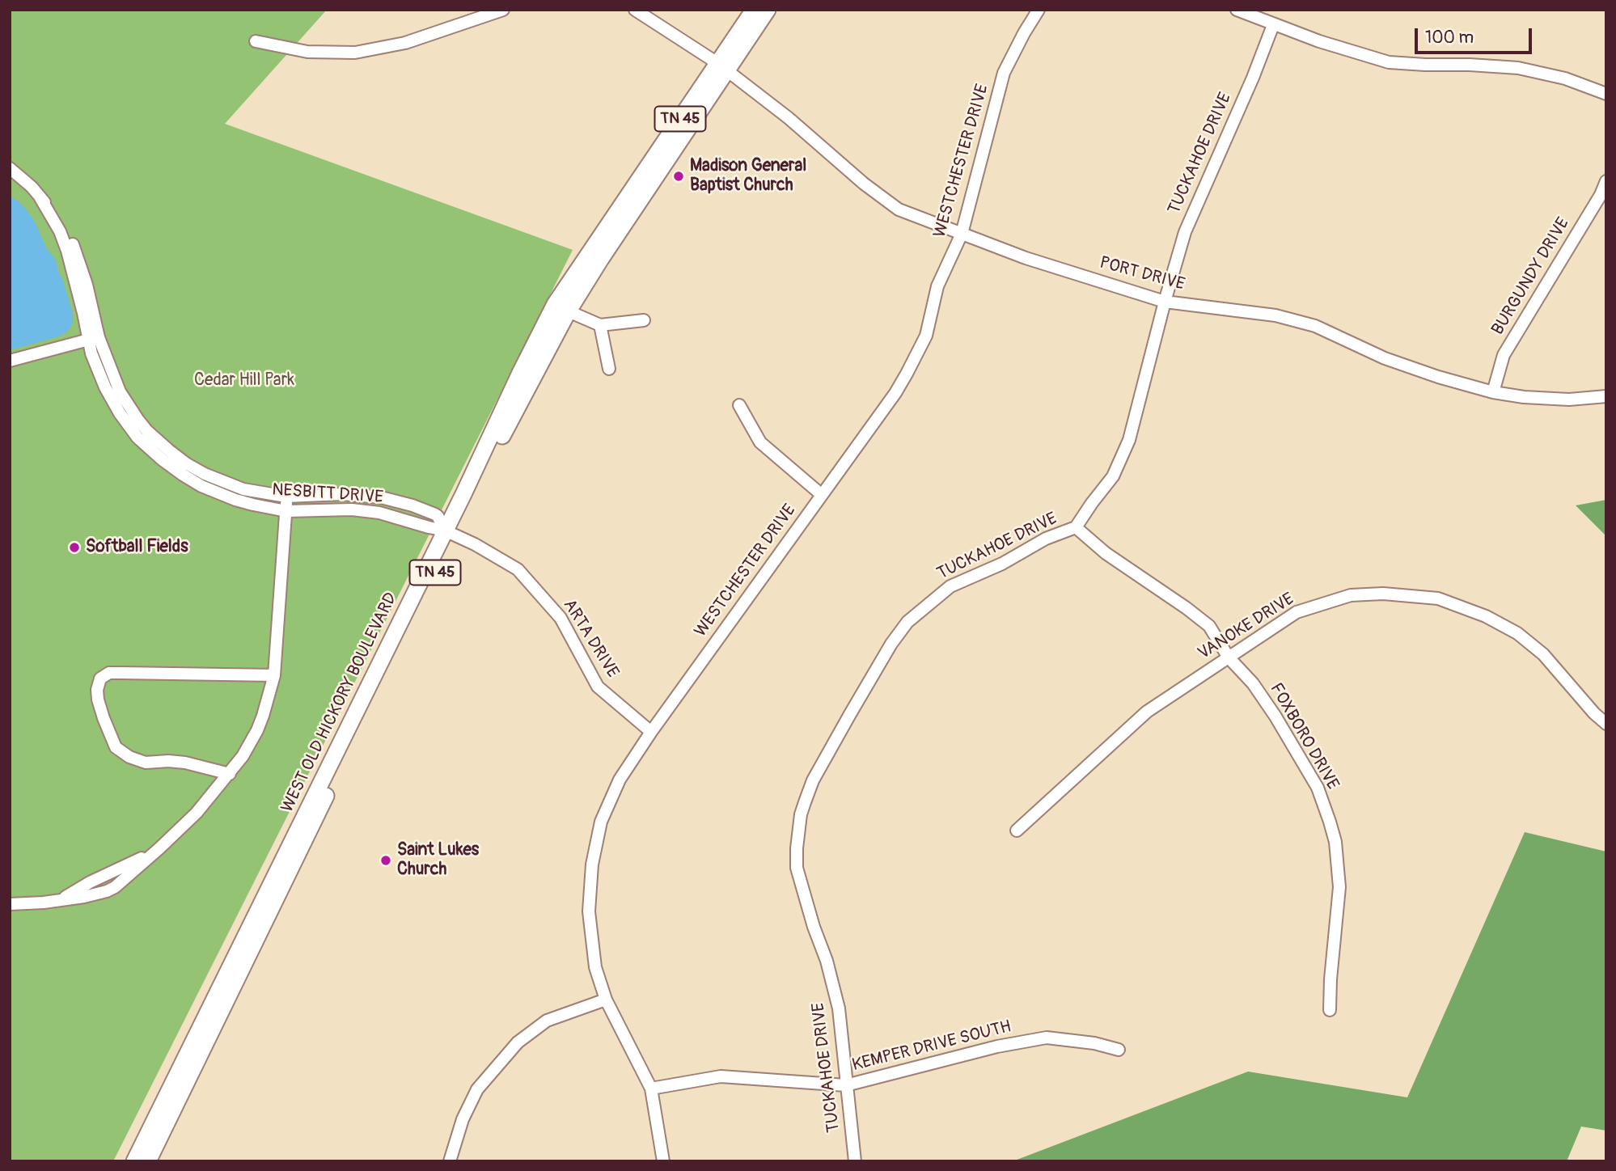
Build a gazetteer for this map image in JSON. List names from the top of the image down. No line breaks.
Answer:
{"streets":{"main road":["TN 45","WEST OLD HICKORY BOULEVARD"],"street":["TUCKAHOE DRIVE","WESTCHESTER DRIVE","PORT DRIVE","BURGUNDY DRIVE","NESBITT DRIVE","VANOKE DRIVE","ARTA DRIVE","FOXBORO DRIVE","KEMPER DRIVE SOUTH"]},"crossings":[["TUCKAHOE DRIVE","PORT DRIVE"],["TUCKAHOE DRIVE","FOXBORO DRIVE"],["TUCKAHOE DRIVE","KEMPER DRIVE SOUTH"],["WESTCHESTER DRIVE","PORT DRIVE"],["WESTCHESTER DRIVE","ARTA DRIVE"],["WESTCHESTER DRIVE","KEMPER DRIVE SOUTH"],["PORT DRIVE","BURGUNDY DRIVE"],["PORT DRIVE","WEST OLD HICKORY BOULEVARD"],["NESBITT DRIVE","ARTA DRIVE"],["NESBITT DRIVE","WEST OLD HICKORY BOULEVARD"],["VANOKE DRIVE","FOXBORO DRIVE"],["ARTA DRIVE","WEST OLD HICKORY BOULEVARD"]],"parks":["Cedar Hill Park"],"places":["Madison General Baptist Church","Softball Fields","Saint Lukes Church"],"scale_bar":"100 m"}
